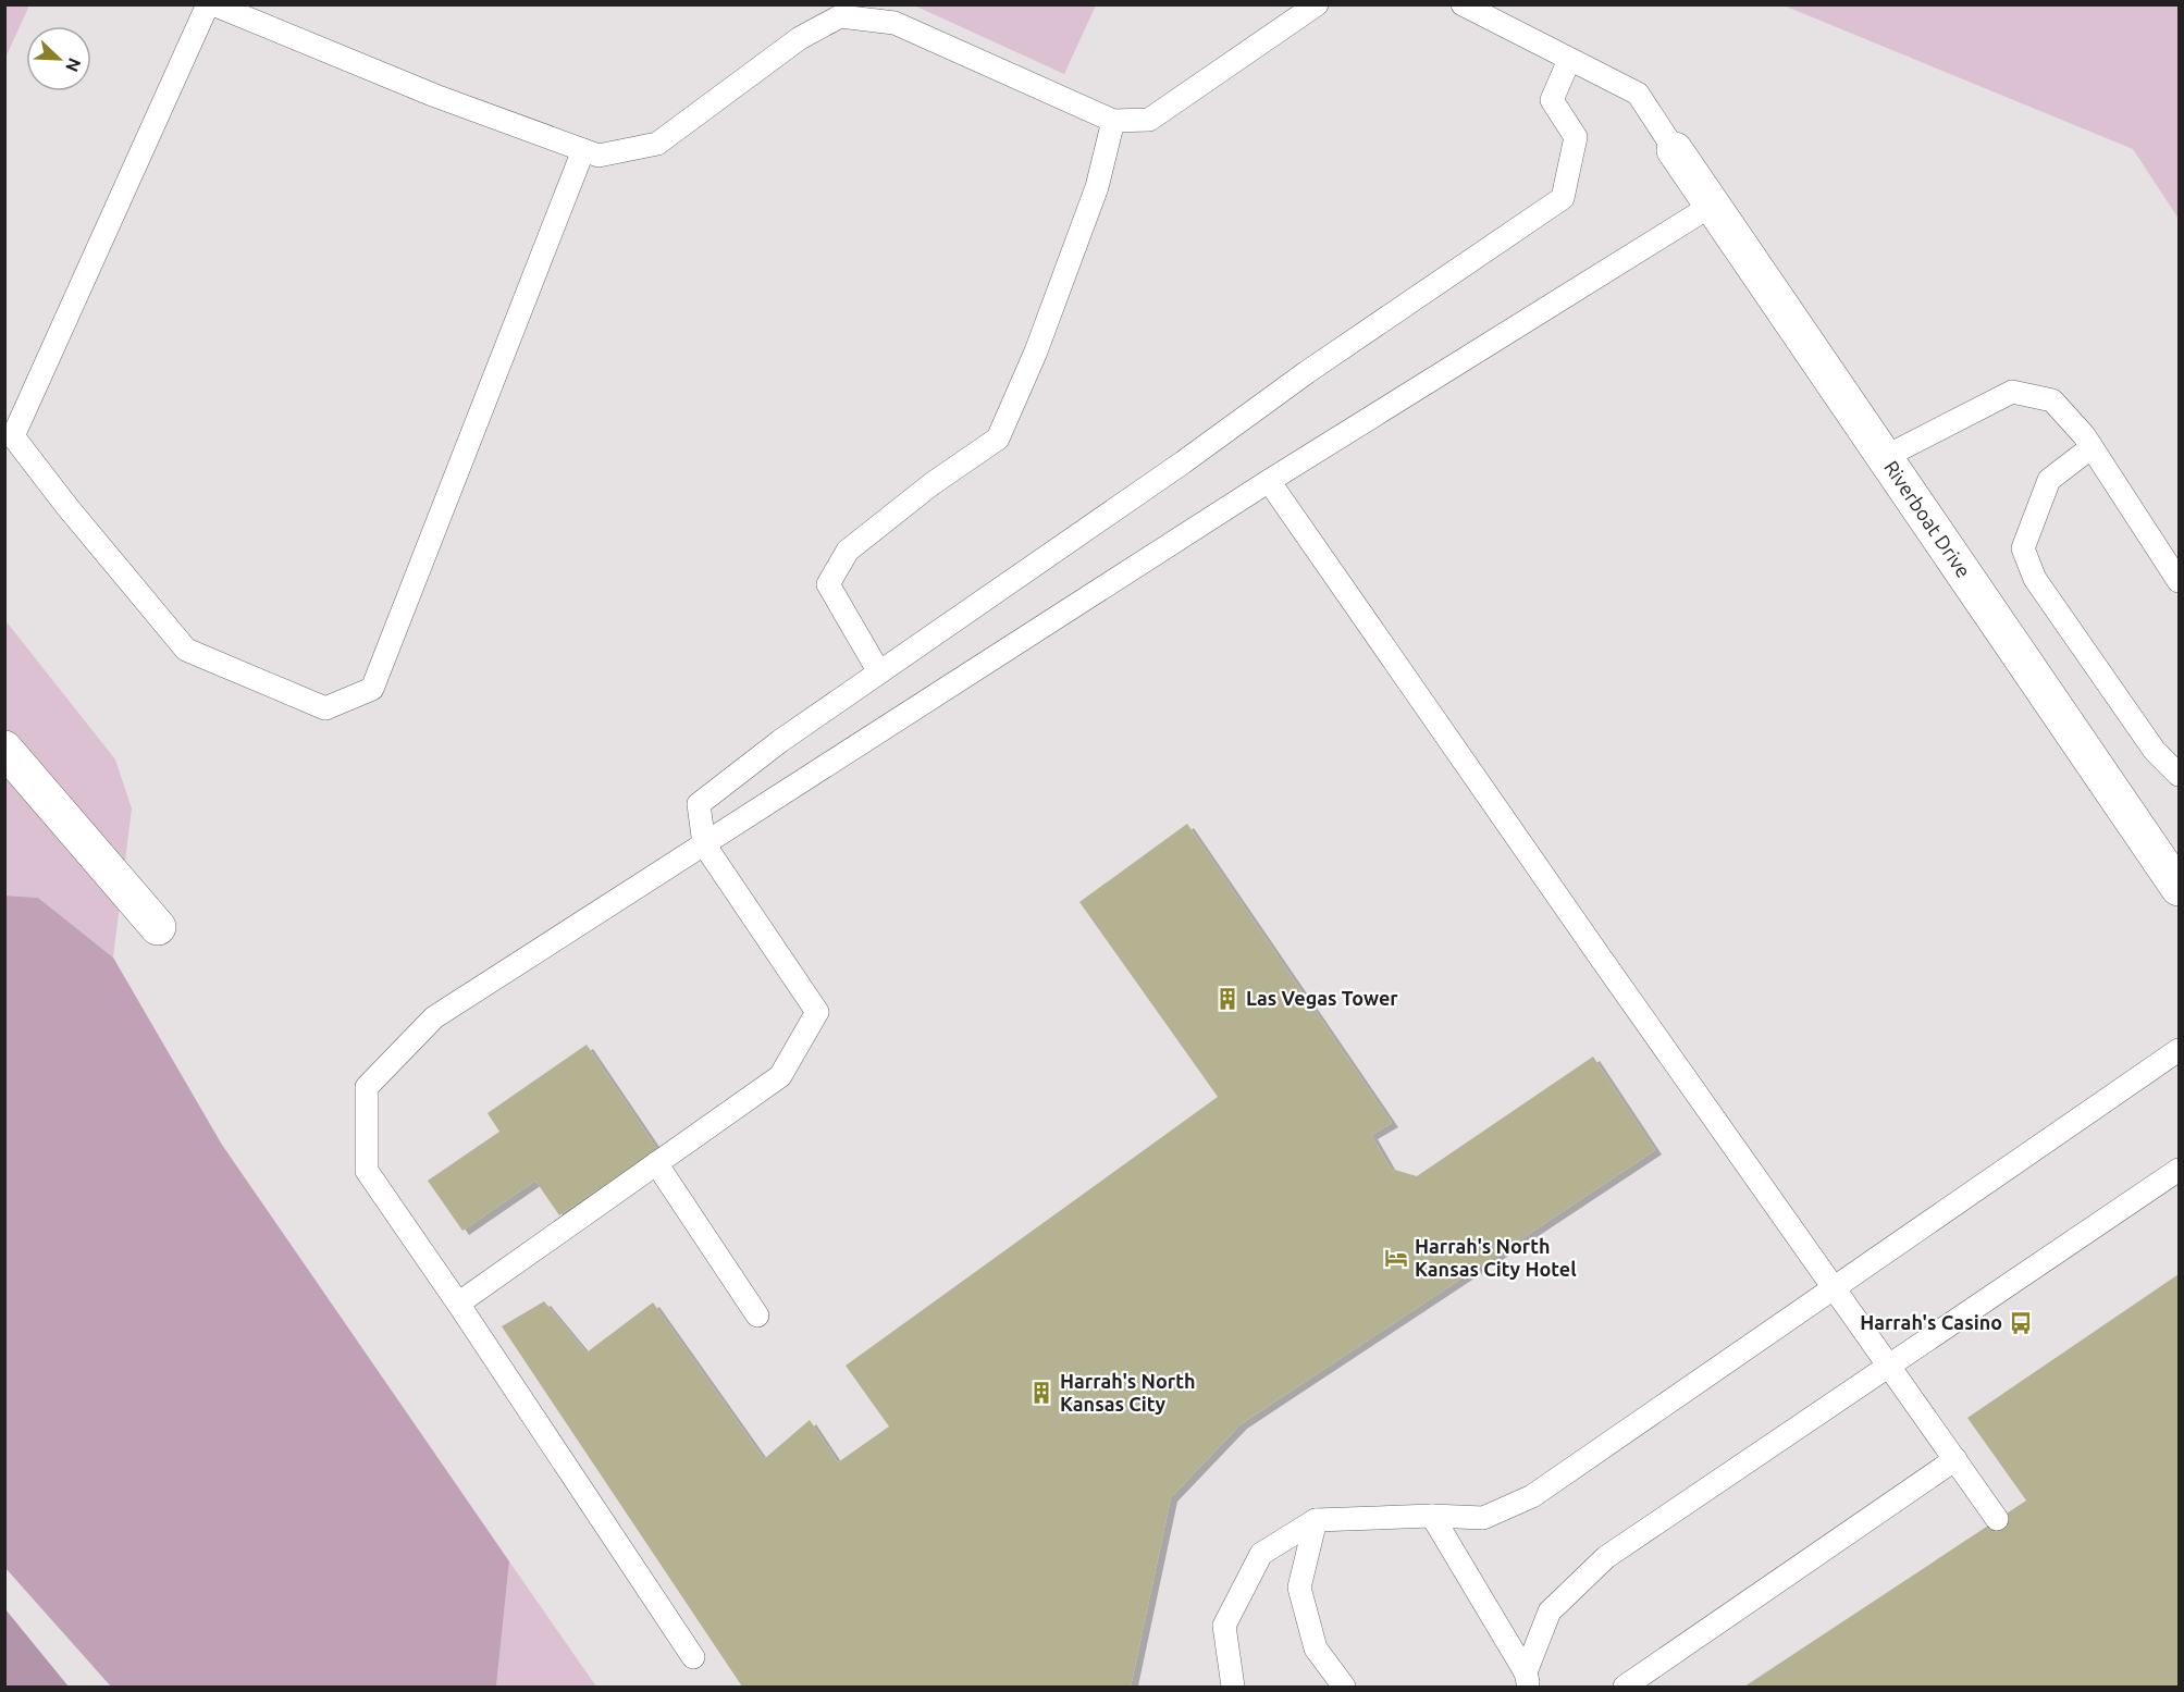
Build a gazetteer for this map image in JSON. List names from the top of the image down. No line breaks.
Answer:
{"streets":{"street":["Riverboat Drive"]},"places":{"building":["Las Vegas Tower","Harrah's North Kansas City"],"hotel":["Harrah's North Kansas City Hotel"],"bus stop":["Harrah's Casino"]},"north":"bottom right"}
